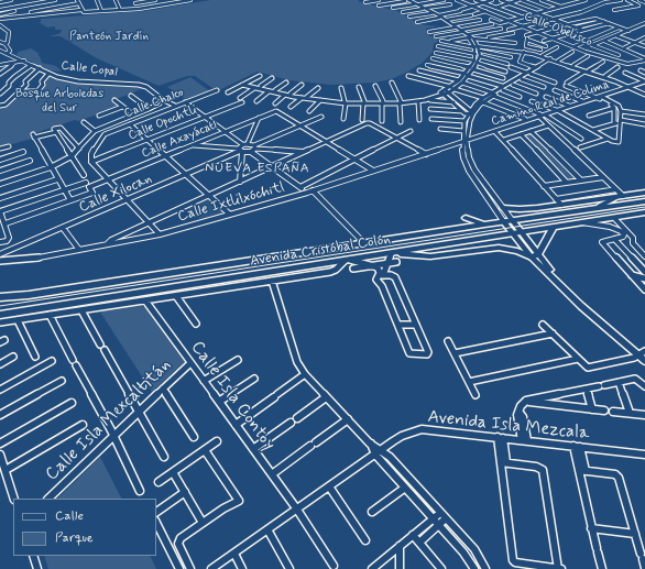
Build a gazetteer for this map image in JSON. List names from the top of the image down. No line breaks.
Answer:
{"streets":{"main road":["Avenida Cristóbal Colón"],"street":["Calle Obelisco","Calle Copal","Calle Chalco","Camino Real de Colima","Calle Opochtli","Calle Axayácatl","Calle Xilocan","Calle Ixtlilxóchitl","Calle Isla Contoy","Calle Isla Mexcaltitán","Avenida Isla Mezcala"]},"crossings":[["Calle Copal","Calle Chalco"],["Calle Chalco","Calle Opochtli"],["Camino Real de Colima","Calle Ixtlilxóchitl"],["Calle Isla Contoy","Calle Isla Mexcaltitán"],["Calle Isla Contoy","Avenida Isla Mezcala"]],"districts":["NUEVA ESPAÑA"],"parks":["Panteón Jardín","Bosque Arboledas del Sur"],"legend":["Calle","Parque"]}
